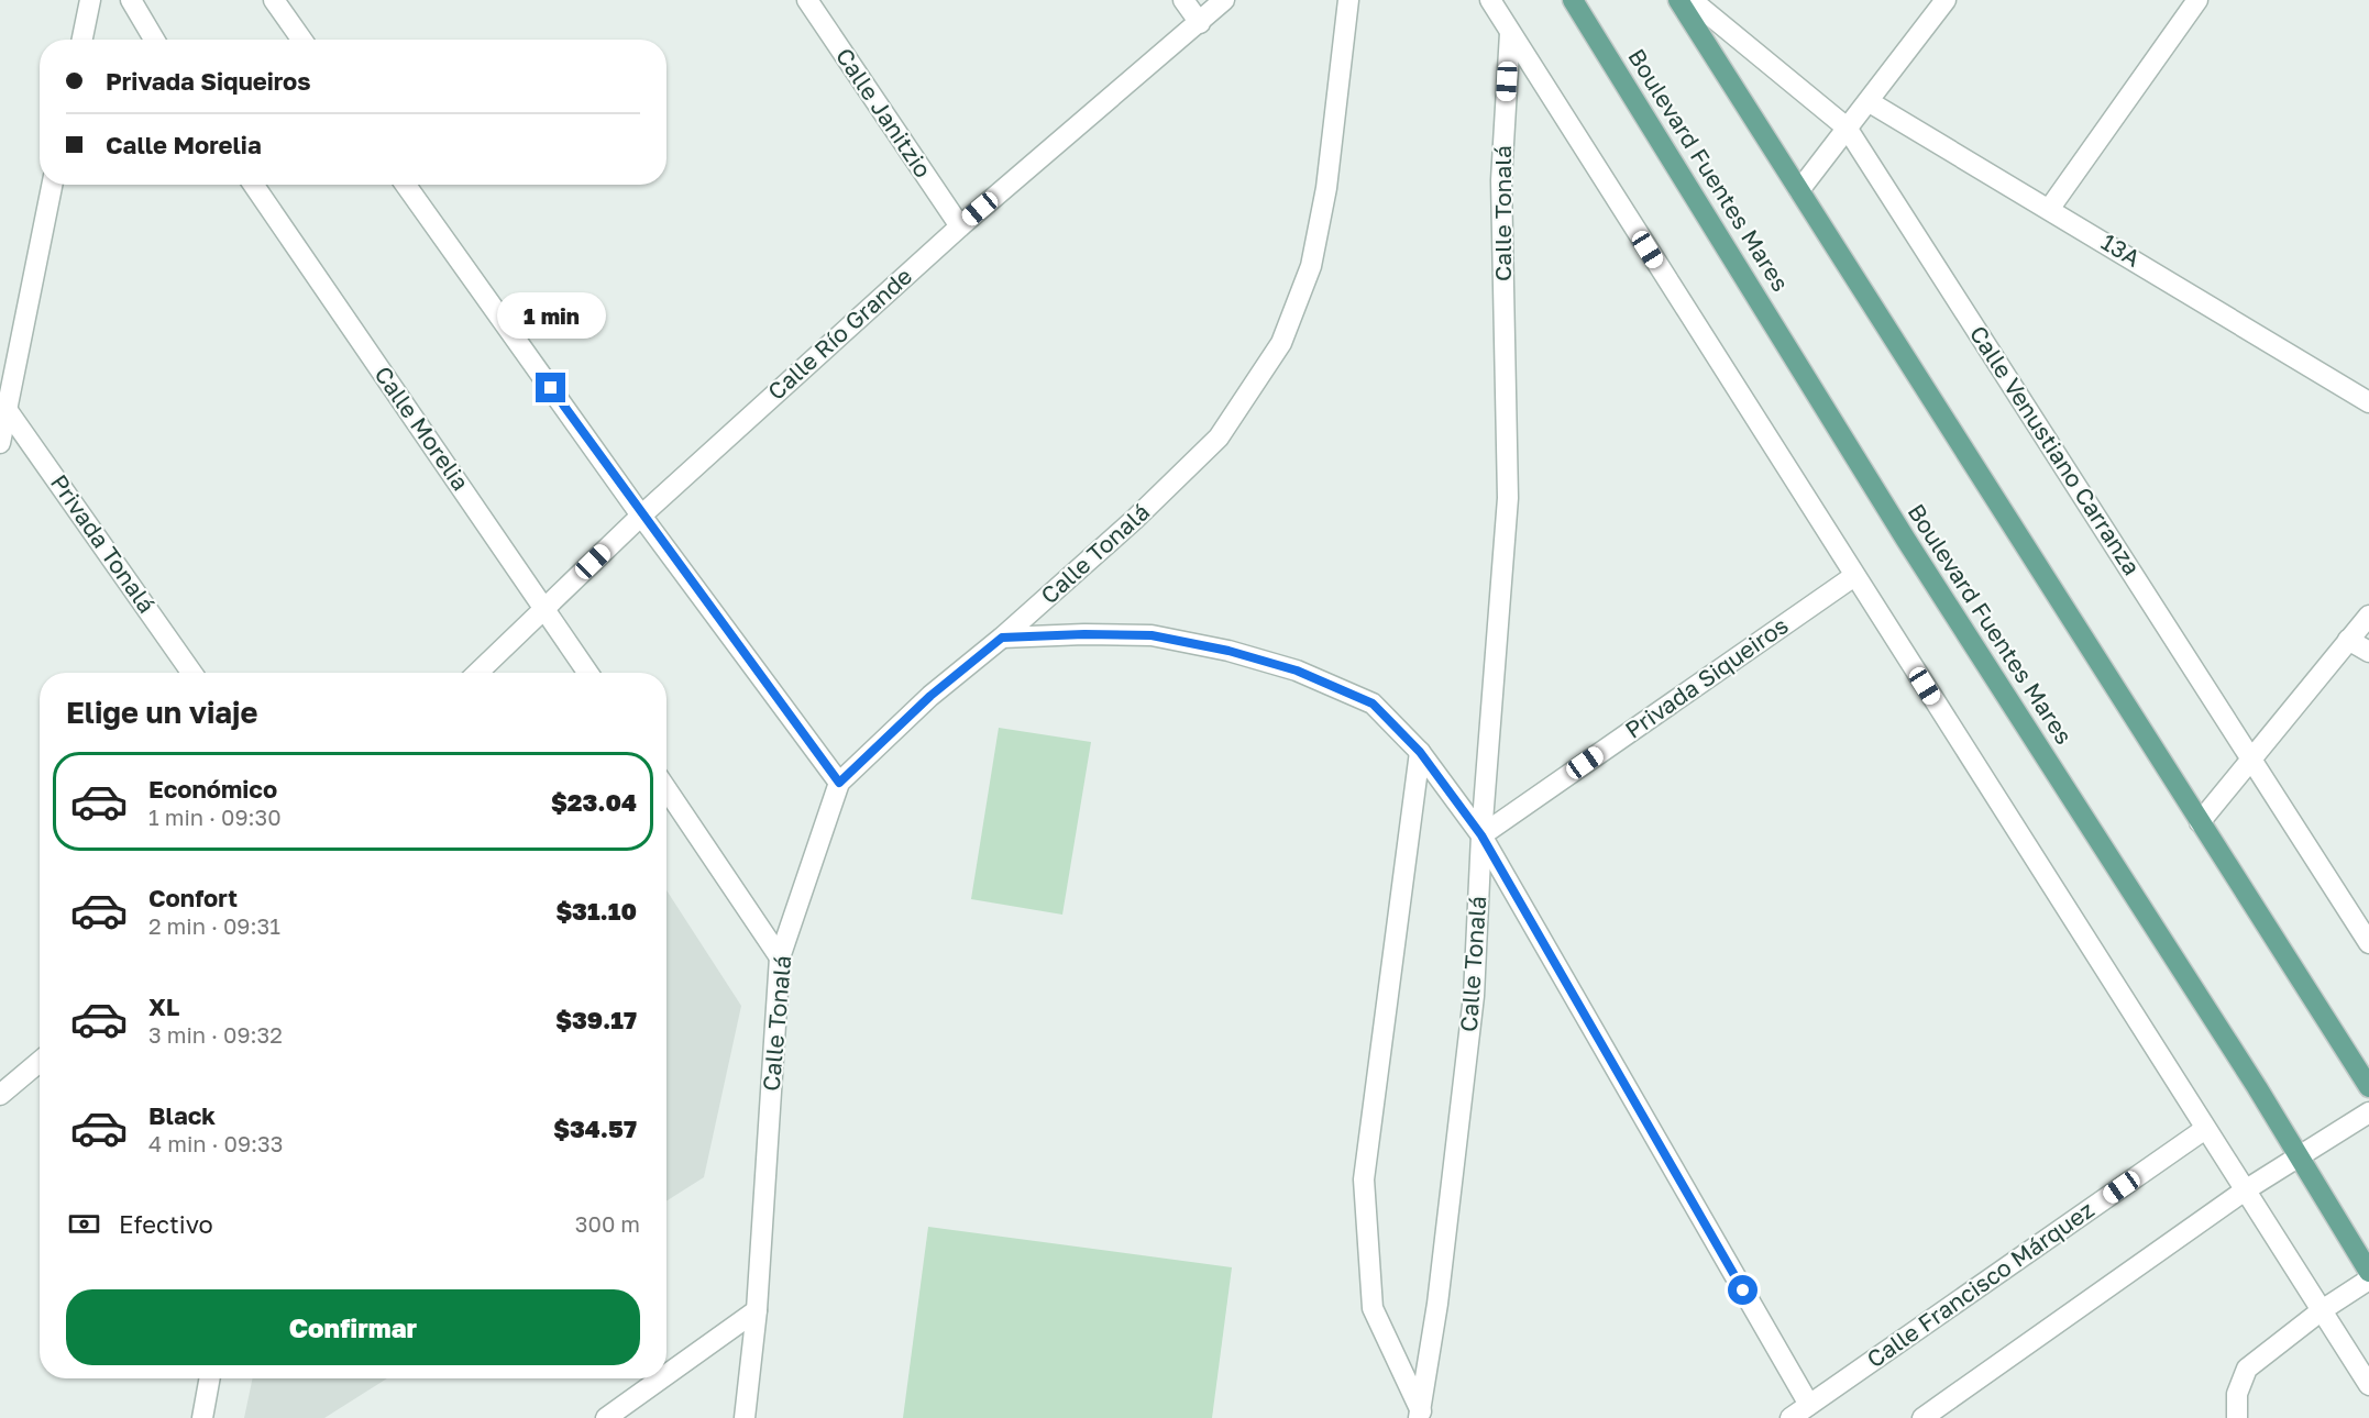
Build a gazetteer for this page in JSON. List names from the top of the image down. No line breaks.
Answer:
{"streets":{"main road":["Boulevard Fuentes Mares"],"street":["Calle Janitzio","Calle Tonalá","13A","Calle Río Grande","Calle Morelia","Calle Venustiano Carranza","Privada Tonalá","Privada Siqueiros","Calle Francisco Márquez"]},"crossings":[["Calle Janitzio","Calle Río Grande"],["Calle Tonalá","Privada Siqueiros"],["Calle Río Grande","Calle Morelia"]],"page":{"banner":["Privada Siqueiros","Calle Morelia"],"bubble":"1 min","heading":"Elige un viaje","list":[{"name":"Económico","note":"1 min · 09:30","value":"$23.04"},{"name":"Confort","note":"2 min · 09:31","value":"$31.10"},{"name":"XL","note":"3 min · 09:32","value":"$39.17"},{"name":"Black","note":"4 min · 09:33","value":"$34.57"}],"pay":["Efectivo","300 m"],"buttons":"Confirmar"}}
